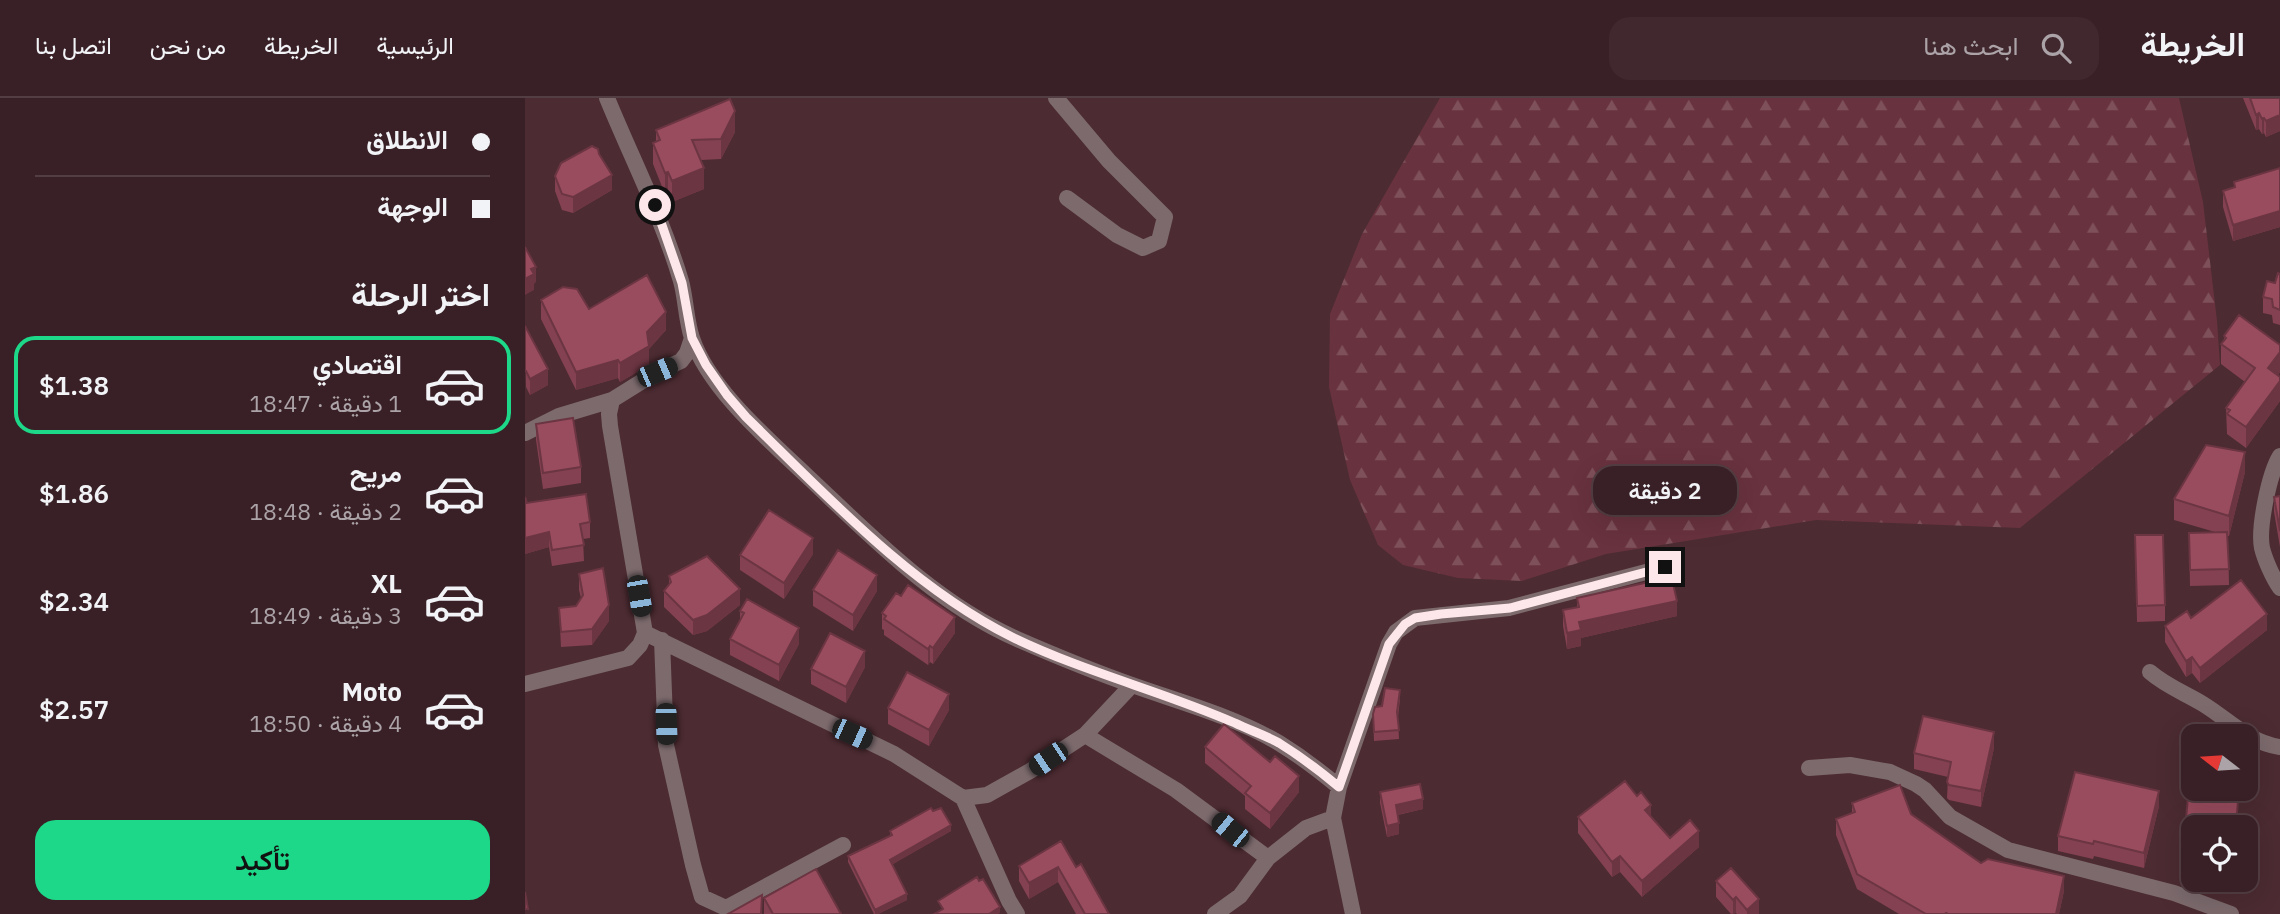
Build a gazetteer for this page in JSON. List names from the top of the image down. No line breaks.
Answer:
{"north":"left","page":{"header":"الخريطة","search":"ابحث هنا","nav":["الرئيسية","الخريطة","من نحن","اتصل بنا"],"banner":["الانطلاق","الوجهة"],"heading":"اختر الرحلة","list":[{"name":"اقتصادي","note":"1 دقيقة · 18:47","value":"$1.38"},{"name":"مريح","note":"2 دقيقة · 18:48","value":"$1.86"},{"name":"XL","note":"3 دقيقة · 18:49","value":"$2.34"},{"name":"Moto","note":"4 دقيقة · 18:50","value":"$2.57"}],"bubble":"2 دقيقة","buttons":"تأكيد"}}
